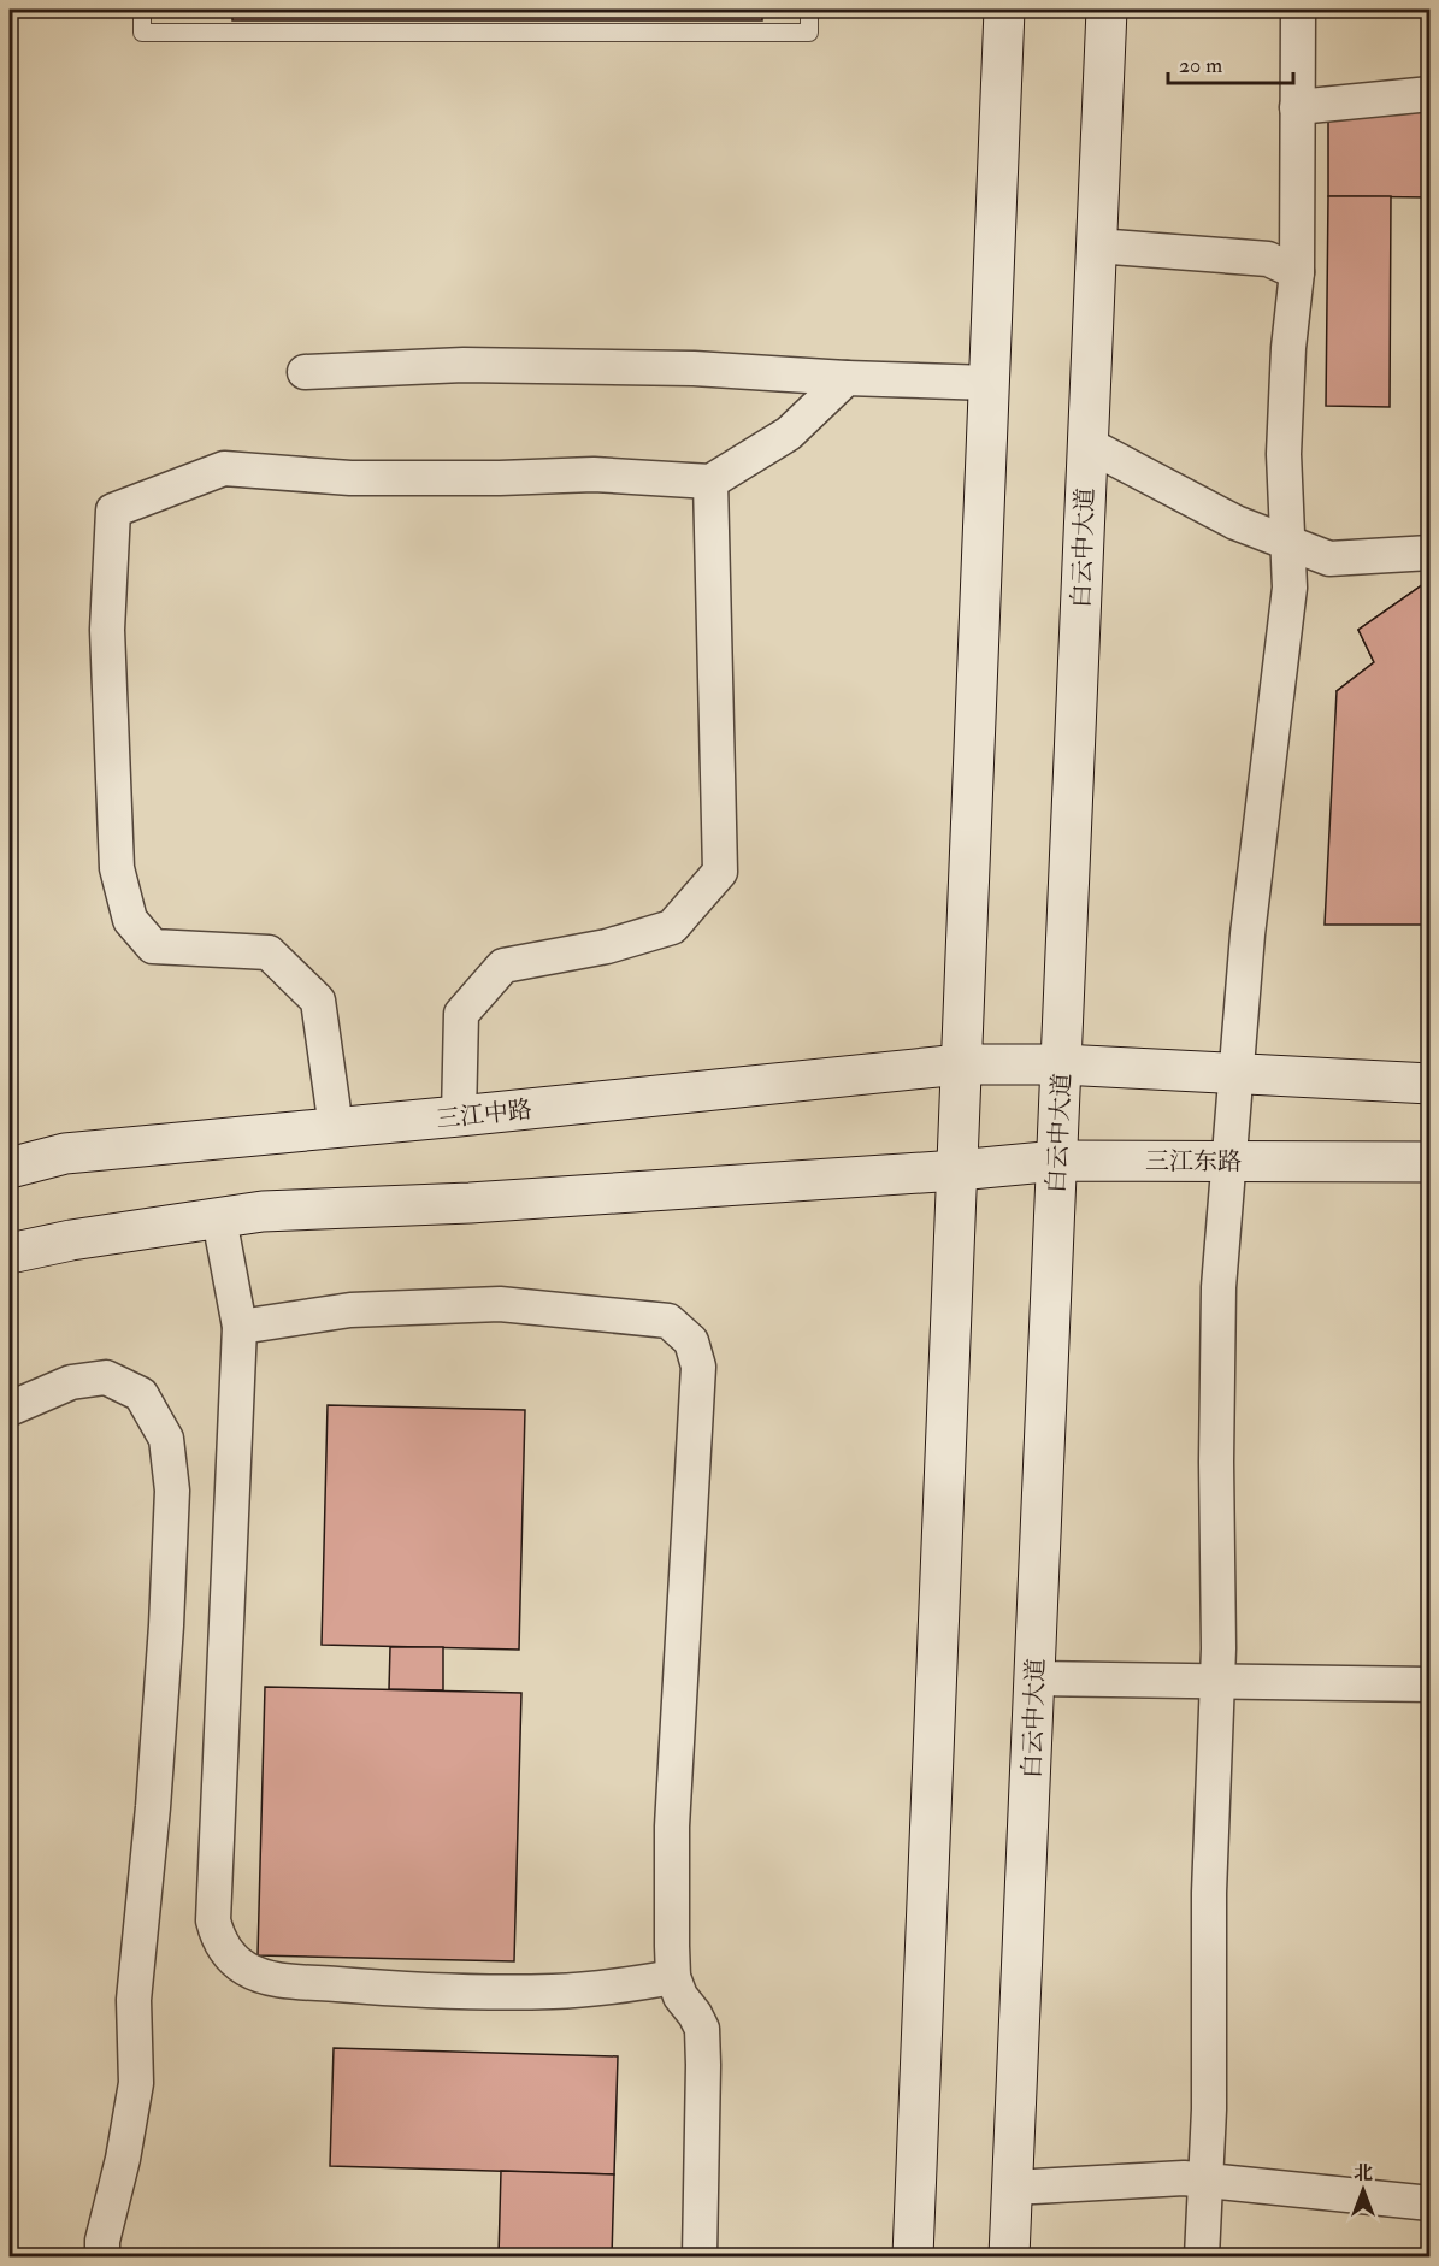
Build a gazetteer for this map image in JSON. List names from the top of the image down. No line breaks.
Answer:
{"streets":{"main road":["白云中大道","三江中路","三江东路"]},"crossings":[["白云中大道","三江东路"]],"scale_bar":"20 m","north":"top"}
